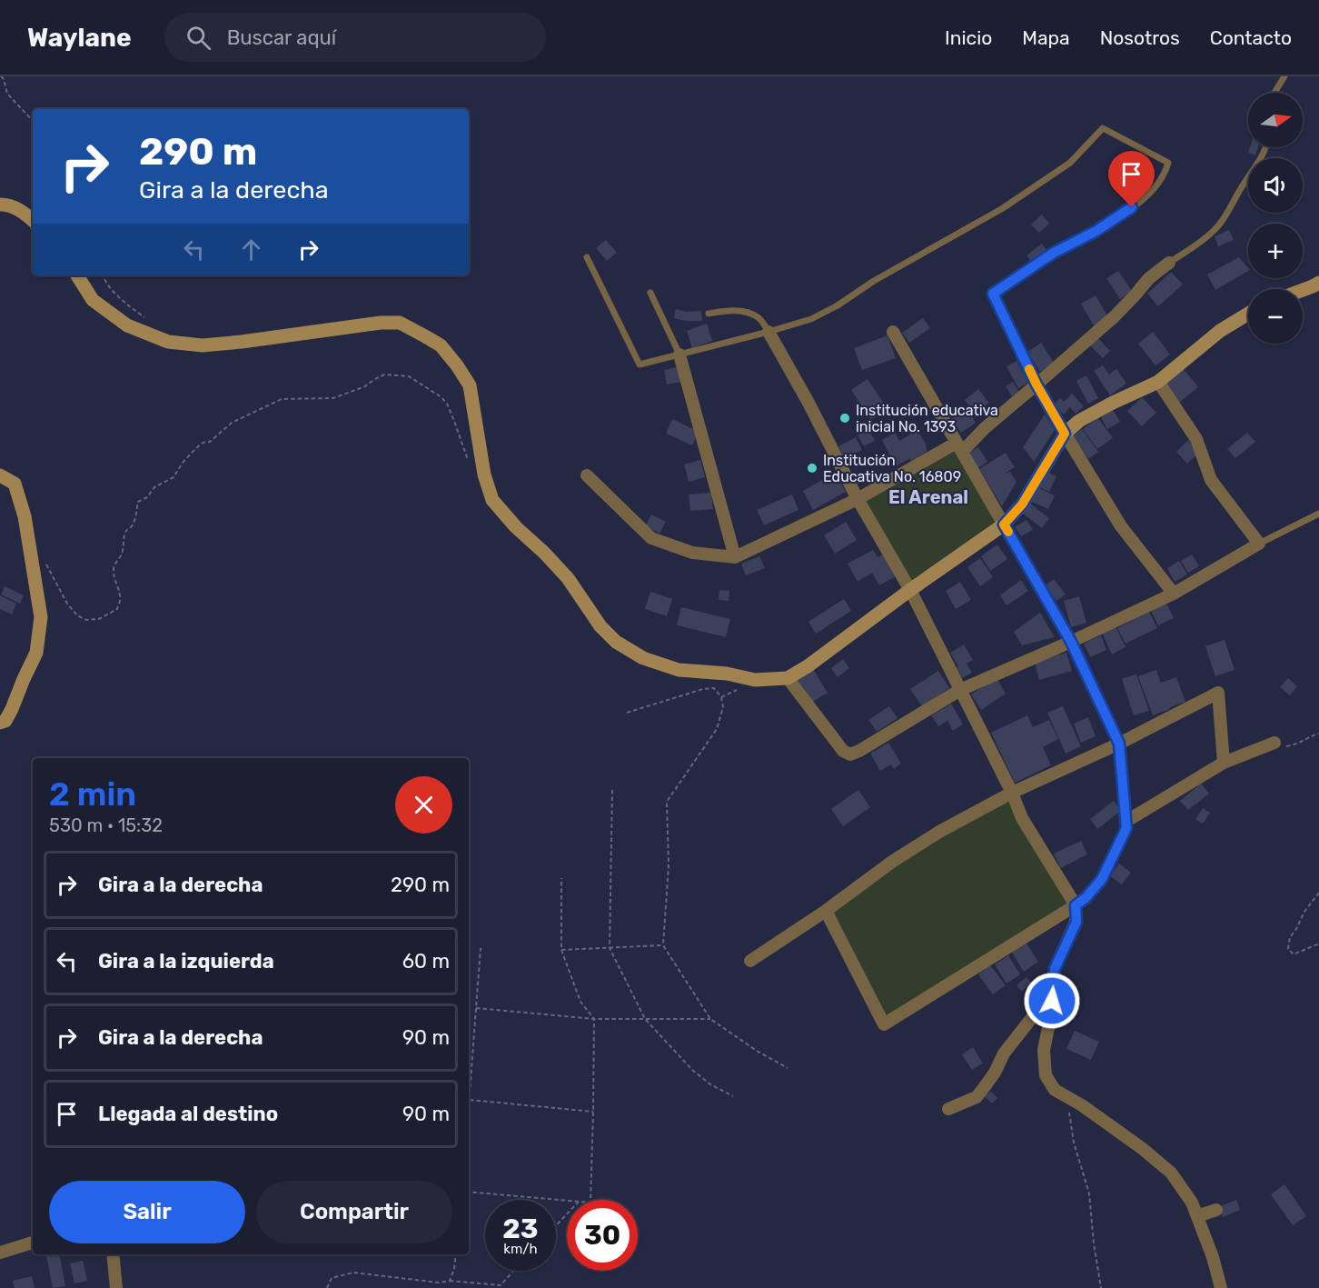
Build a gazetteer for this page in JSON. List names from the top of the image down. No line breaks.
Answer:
{"districts":["El Arenal"],"places":["Institución educativa inicial No. 1393","Institución Educativa No. 16809"],"north":"right","page":{"header":"Waylane","search":"Buscar aquí","nav":["Inicio","Mapa","Nosotros","Contacto"],"map_buttons":["+","−"],"turn":["290 m","Gira a la derecha"],"heading":["2 min","530 m · 15:32"],"list":[{"name":"Gira a la derecha","value":"290 m"},{"name":"Gira a la izquierda","value":"60 m"},{"name":"Gira a la derecha","value":"90 m"},{"name":"Llegada al destino","value":"90 m"}],"buttons":["Salir","Compartir"],"speed":"23 km/h","limit":"30"}}
